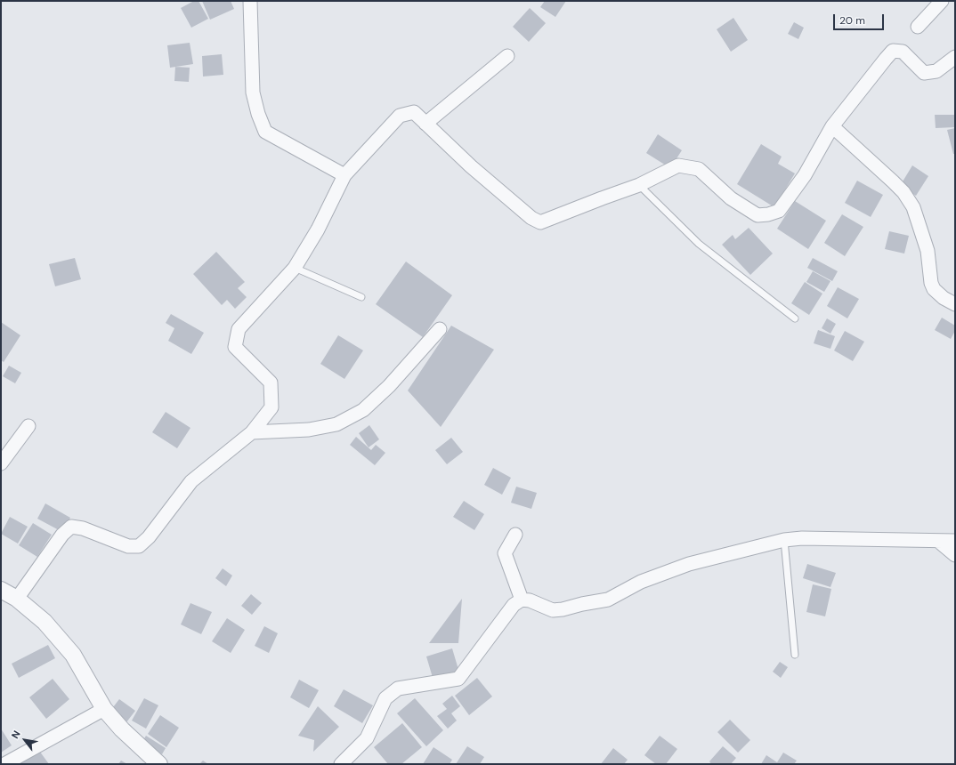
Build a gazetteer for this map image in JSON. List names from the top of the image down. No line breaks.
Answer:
{"scale_bar":"20 m","north":"top left"}
